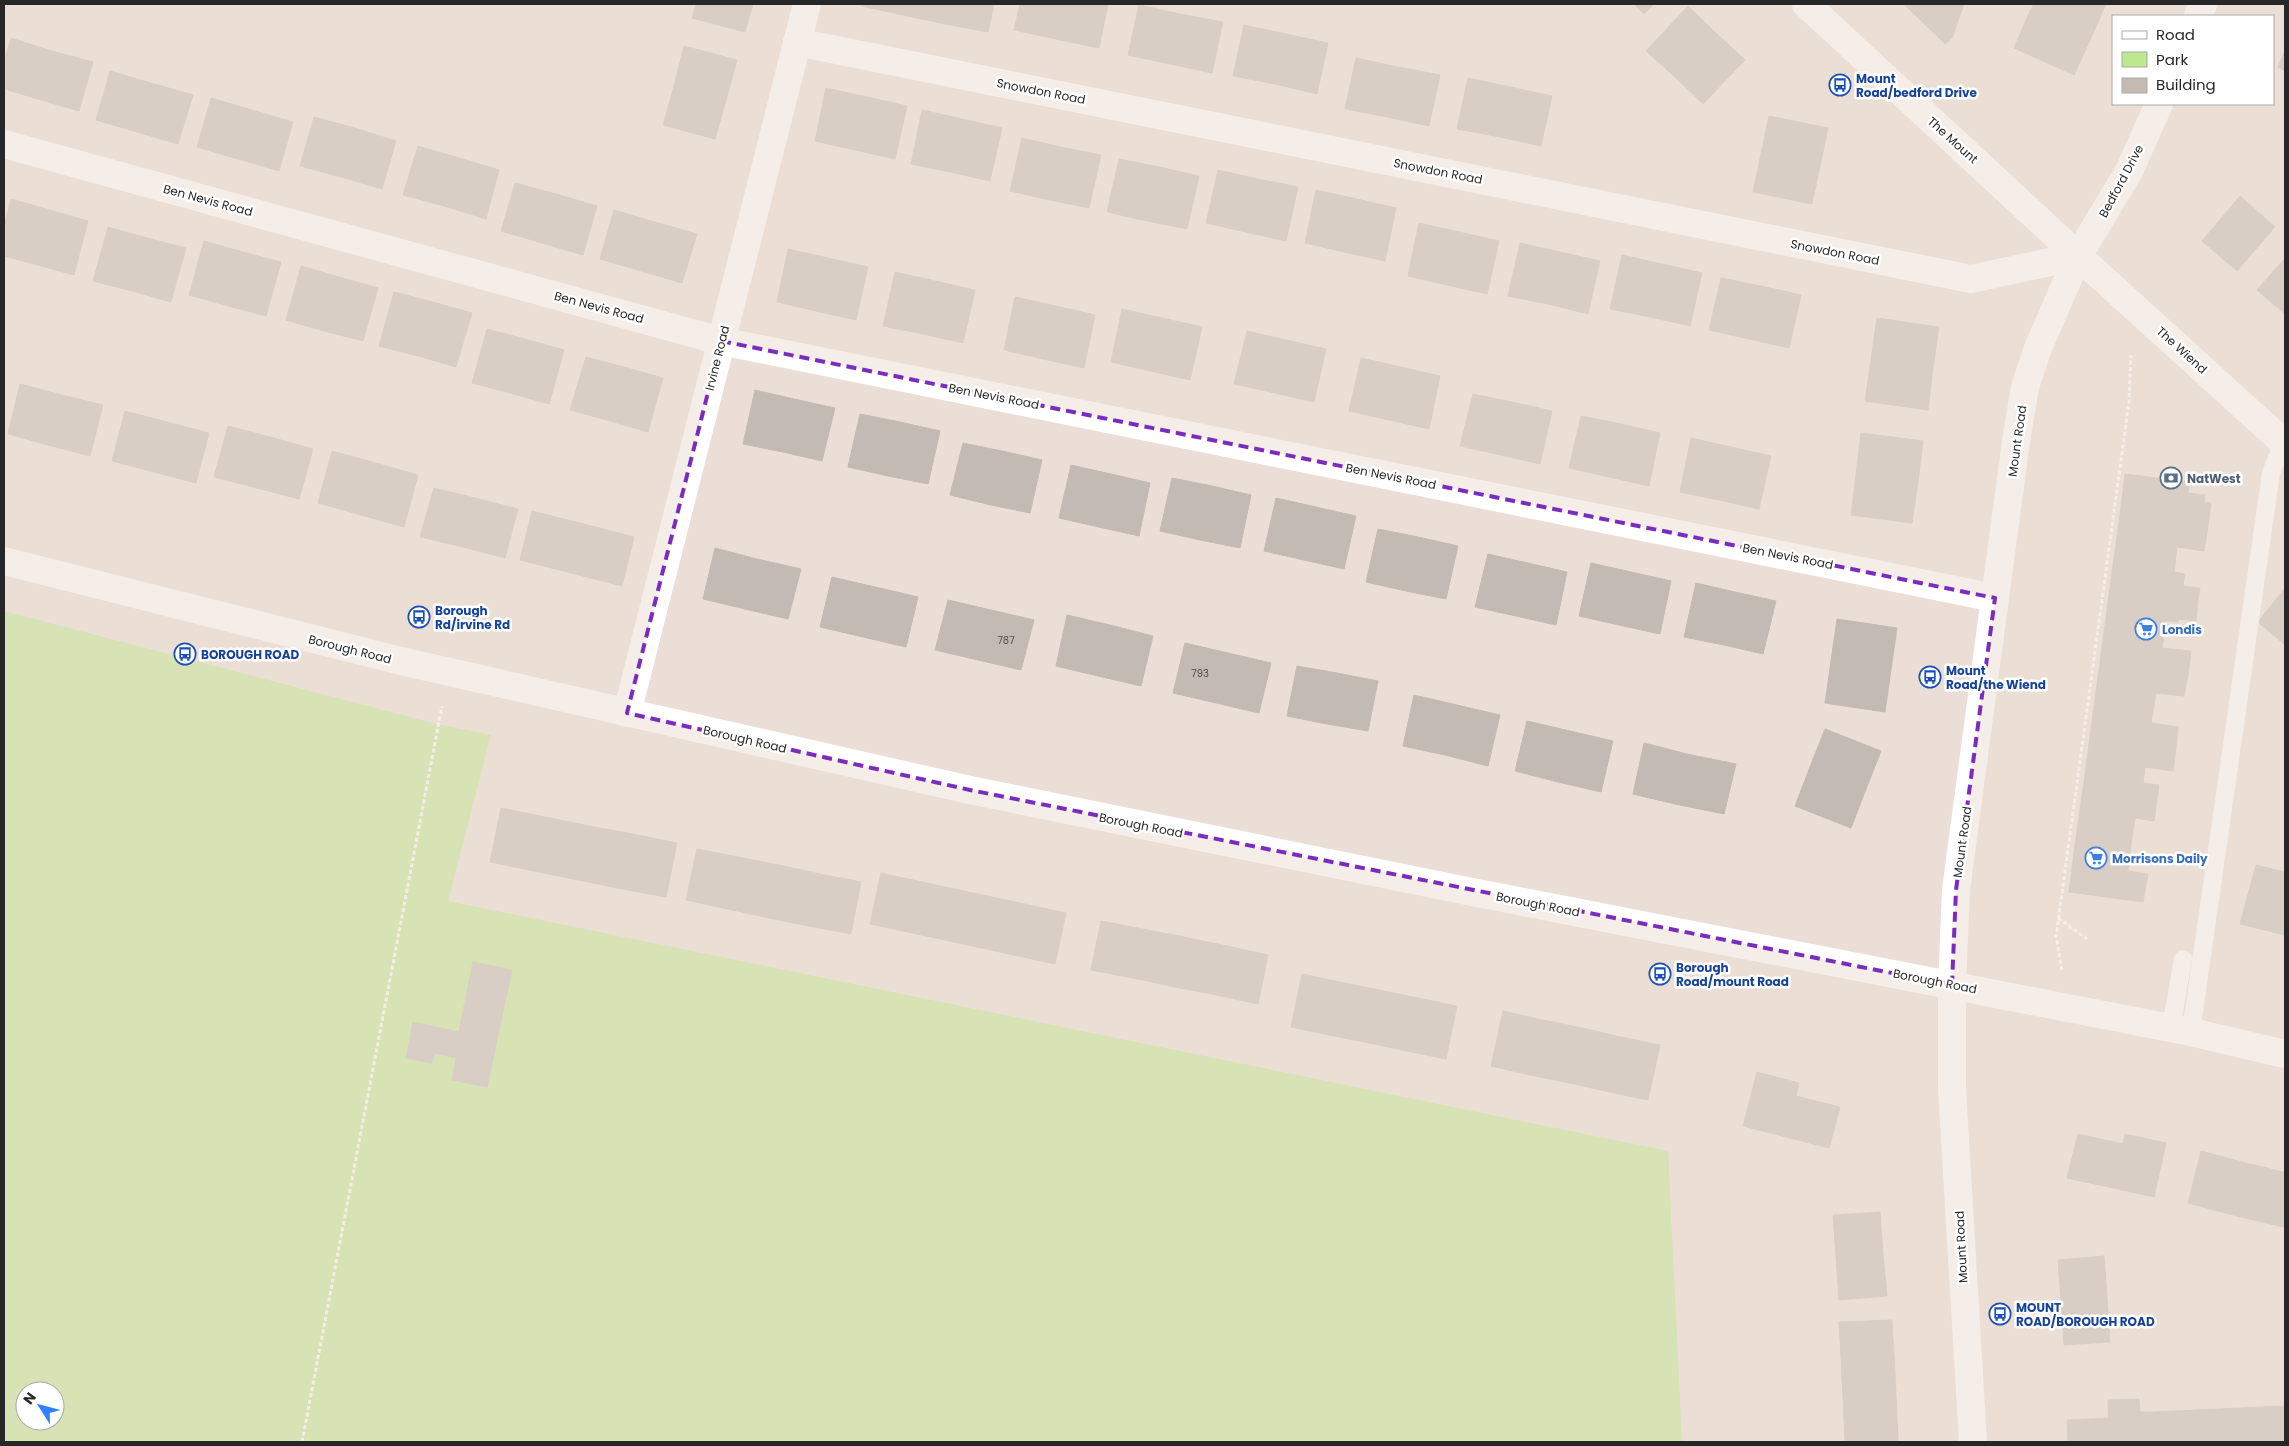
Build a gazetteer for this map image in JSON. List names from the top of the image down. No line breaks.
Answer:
{"streets":{"street":["Snowdon Road","The Mount","Bedford Drive","Ben Nevis Road","The Wiend","Irvine Road","Mount Road","Borough Road"]},"crossings":[["Snowdon Road","The Mount"],["Snowdon Road","Bedford Drive"],["Snowdon Road","The Wiend"],["Snowdon Road","Irvine Road"],["Snowdon Road","Mount Road"],["The Mount","Bedford Drive"],["The Mount","The Wiend"],["The Mount","Mount Road"],["Bedford Drive","The Wiend"],["Bedford Drive","Mount Road"],["Ben Nevis Road","Irvine Road"],["Ben Nevis Road","Mount Road"],["The Wiend","Mount Road"],["Irvine Road","Borough Road"],["Mount Road","Borough Road"]],"places":{"bus stop":["Mount Road/bedford Drive","Borough Rd/irvine Rd","BOROUGH ROAD","Mount Road/the Wiend","Borough Road/mount Road","MOUNT ROAD/BOROUGH ROAD"],"bank":["NatWest"],"supermarket":["Londis","Morrisons Daily"]},"house_numbers":["787","793"],"legend":["Road","Park","Building"],"north":"top left"}
